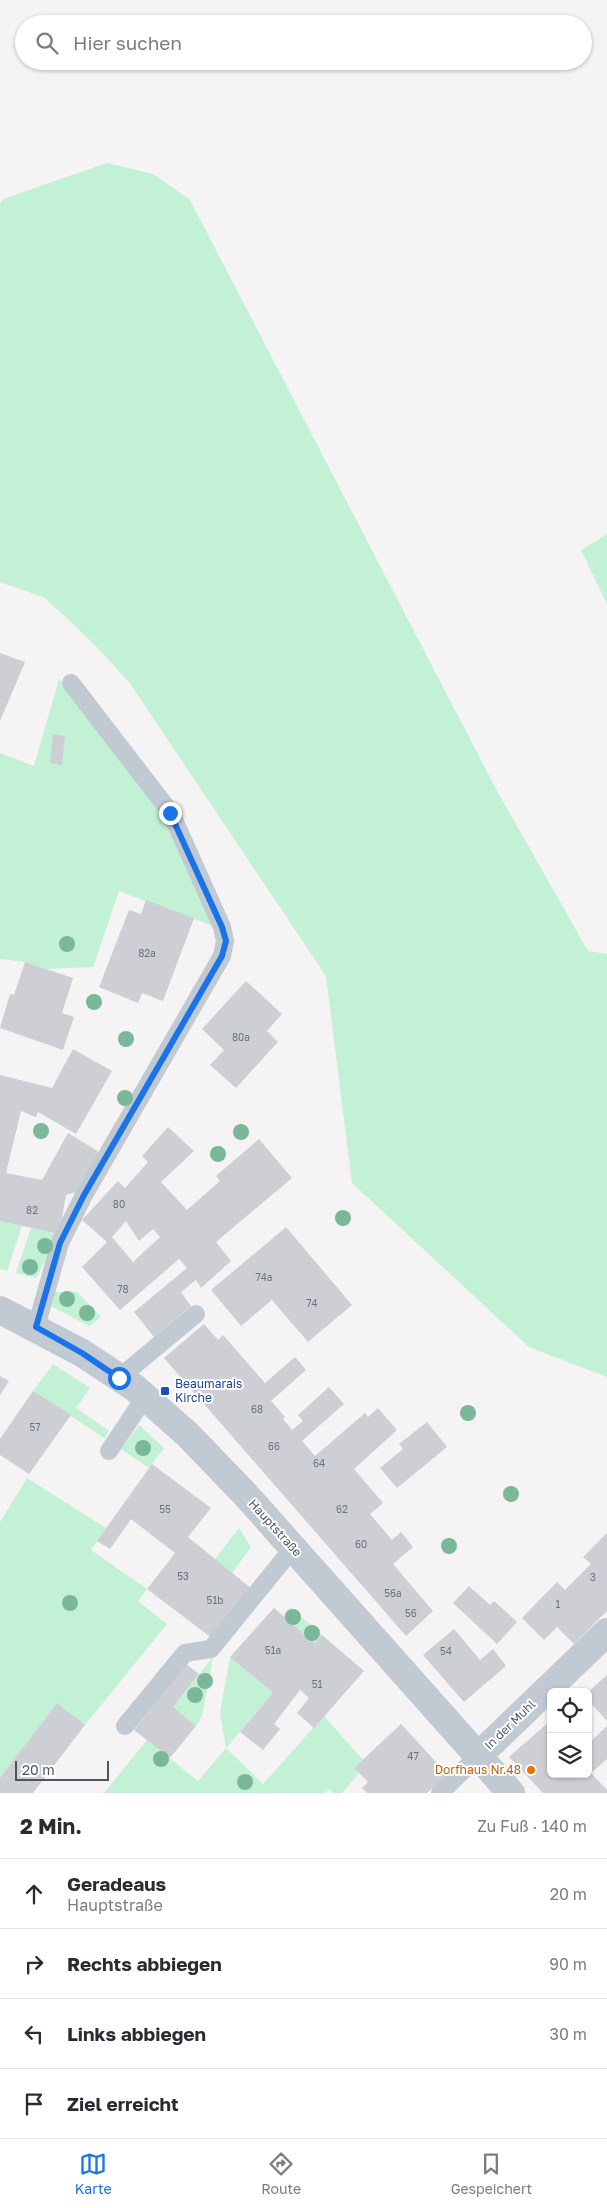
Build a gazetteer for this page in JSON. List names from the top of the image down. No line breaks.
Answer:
{"streets":{"street":["Hauptstraße","In der Muhl"]},"crossings":[["Hauptstraße","In der Muhl"]],"places":{"transit":["Beaumarais Kirche"],"other":["Dorfhaus Nr.48"]},"house_numbers":["82a","80a","80","82","74a","78","74","68","57","66","64","55","62","60","53","3","56a","51b","1","56","51a","54","51","47"],"scale_bar":"20 m","page":{"search":"Hier suchen","scale":"20 m","heading":["2 Min.","Zu Fuß · 140 m"],"list":[["Geradeaus","Hauptstraße","20 m"],["Rechts abbiegen","90 m"],["Links abbiegen","30 m"],"Ziel erreicht"],"nav":["Karte","Route","Gespeichert"]}}
